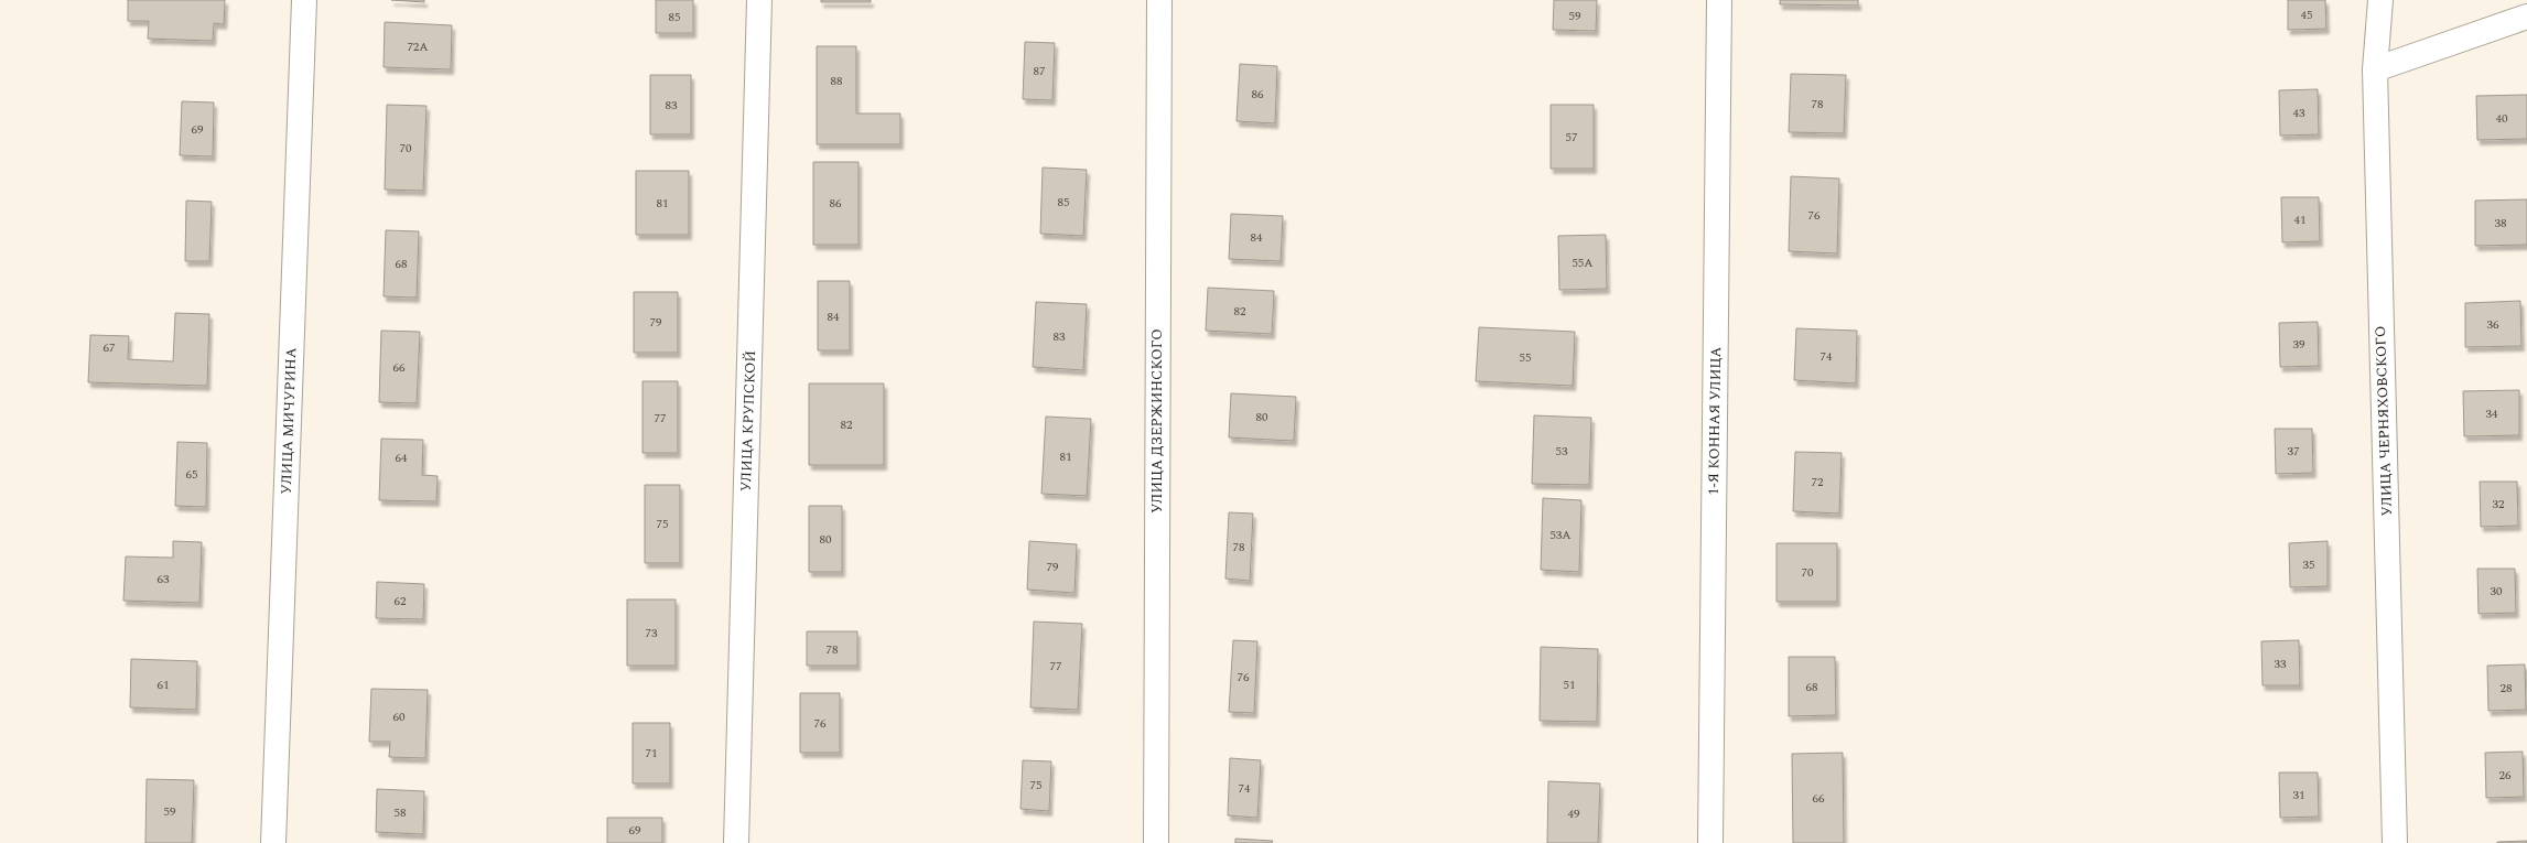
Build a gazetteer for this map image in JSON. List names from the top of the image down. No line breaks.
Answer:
{"streets":{"street":["УЛИЦА МИЧУРИНА","УЛИЦА КРУПСКОЙ","УЛИЦА ДЗЕРЖИНСКОГО","1-Я КОННАЯ УЛИЦА","УЛИЦА ЧЕРНЯХОВСКОГО"]},"house_numbers":["45","59","85","72А","87","88","86","78","83","43","40","69","57","70","85","81","86","76","41","38","84","55А","68","82","84","79","36","83","39","67","74","55","66","34","80","77","82","53","37","81","64","65","72","32","75","53А","80","78","35","79","70","63","30","62","73","78","33","77","76","61","51","68","28","60","76","71","26","75","74","31","66","59","58","49","69"]}
